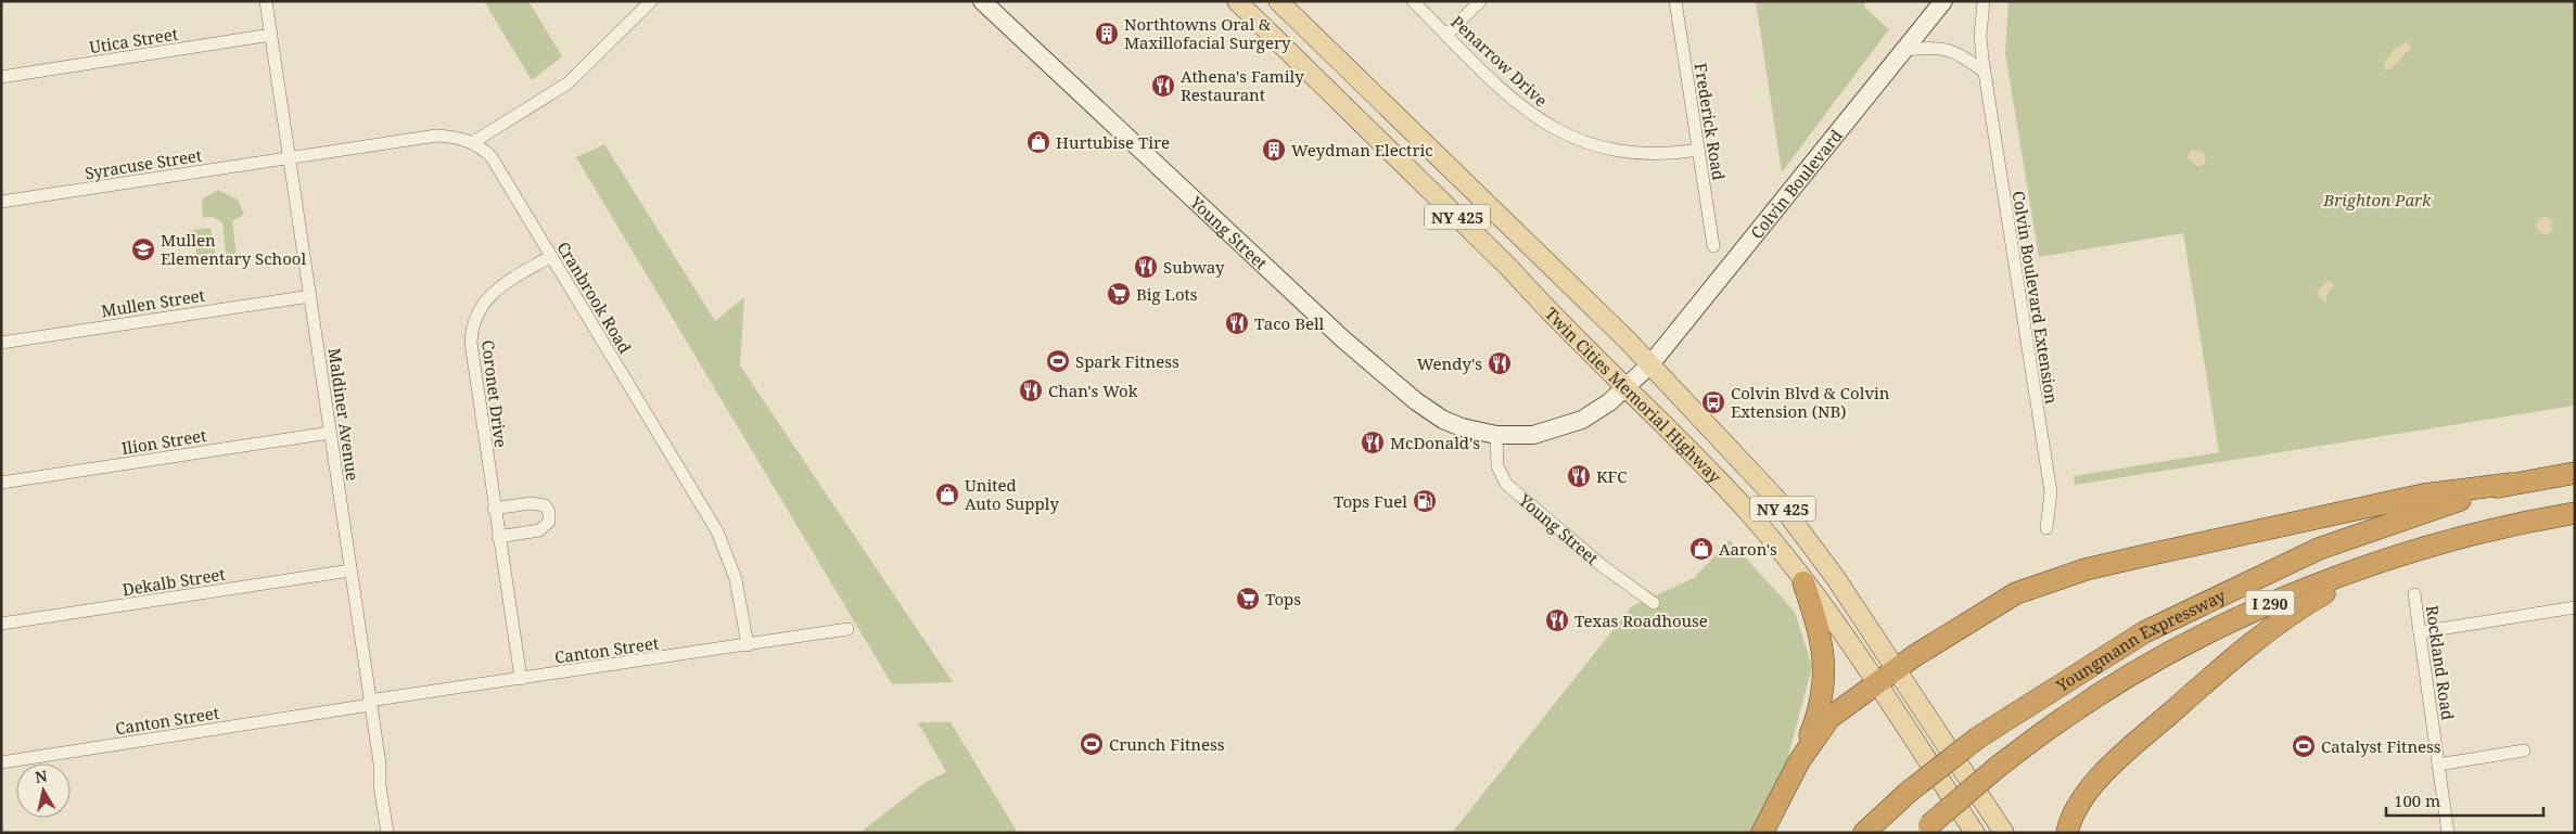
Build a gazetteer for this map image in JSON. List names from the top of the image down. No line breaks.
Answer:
{"streets":{"highway":["I 290","Youngmann Expressway"],"main road":["NY 425","Twin Cities Memorial Highway"],"street":["Utica Street","Penarrow Drive","Frederick Road","Syracuse Street","Colvin Boulevard","Young Street","Cranbrook Road","Colvin Boulevard Extension","Mullen Street","Coronet Drive","Maldiner Avenue","Ilion Street","Dekalb Street","Canton Street","Rockland Road"]},"crossings":[["Utica Street","Maldiner Avenue"],["Penarrow Drive","Frederick Road"],["Syracuse Street","Cranbrook Road"],["Syracuse Street","Maldiner Avenue"],["Colvin Boulevard","Young Street"],["Colvin Boulevard","Twin Cities Memorial Highway"],["Young Street","Twin Cities Memorial Highway"],["Cranbrook Road","Coronet Drive"],["Cranbrook Road","Maldiner Avenue"],["Cranbrook Road","Canton Street"],["Mullen Street","Maldiner Avenue"],["Coronet Drive","Canton Street"],["Maldiner Avenue","Ilion Street"],["Maldiner Avenue","Dekalb Street"],["Maldiner Avenue","Canton Street"]],"parks":["Brighton Park"],"places":{"building":["Northtowns Oral & Maxillofacial Surgery","Weydman Electric"],"restaurant":["Athena's Family Restaurant","Subway","Taco Bell","Wendy's","Chan's Wok","McDonald's","KFC","Texas Roadhouse"],"shop":["Hurtubise Tire","United Auto Supply","Aaron's"],"school or university":["Mullen Elementary School"],"supermarket":["Big Lots","Tops"],"sports":["Spark Fitness","Crunch Fitness","Catalyst Fitness"],"bus stop":["Colvin Blvd & Colvin Extension (NB)"],"fuel station":["Tops Fuel"]},"scale_bar":"100 m","north":"top"}
